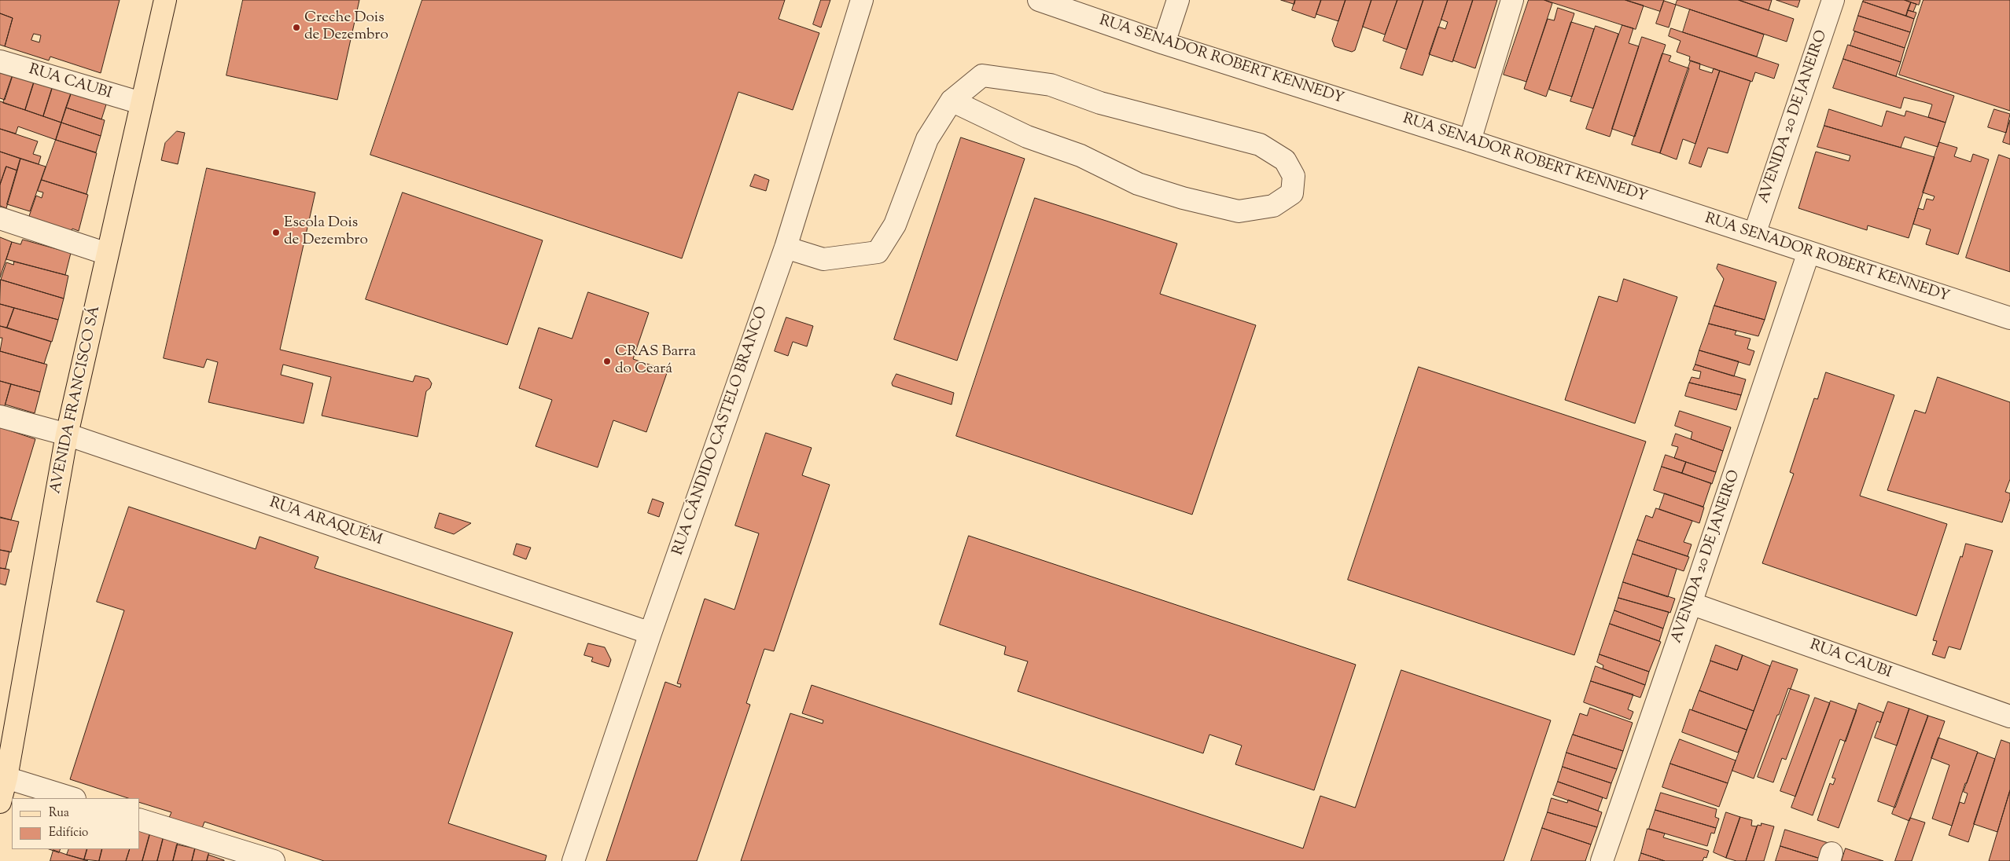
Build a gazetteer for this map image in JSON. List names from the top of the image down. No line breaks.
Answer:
{"streets":{"main road":["AVENIDA FRANCISCO SÁ"],"street":["RUA SENADOR ROBERT KENNEDY","RUA CAUBI","AVENIDA 20 DE JANEIRO","RUA CÂNDIDO CASTELO BRANCO","RUA ARAQUÉM"]},"crossings":[["RUA SENADOR ROBERT KENNEDY","AVENIDA 20 DE JANEIRO"],["RUA CAUBI","AVENIDA 20 DE JANEIRO"],["RUA CAUBI","AVENIDA FRANCISCO SÁ"],["AVENIDA FRANCISCO SÁ","RUA ARAQUÉM"],["RUA CÂNDIDO CASTELO BRANCO","RUA ARAQUÉM"]],"places":["Creche Dois de Dezembro","Escola Dois de Dezembro","CRAS Barra do Ceará"],"legend":["Rua","Edifício"]}
